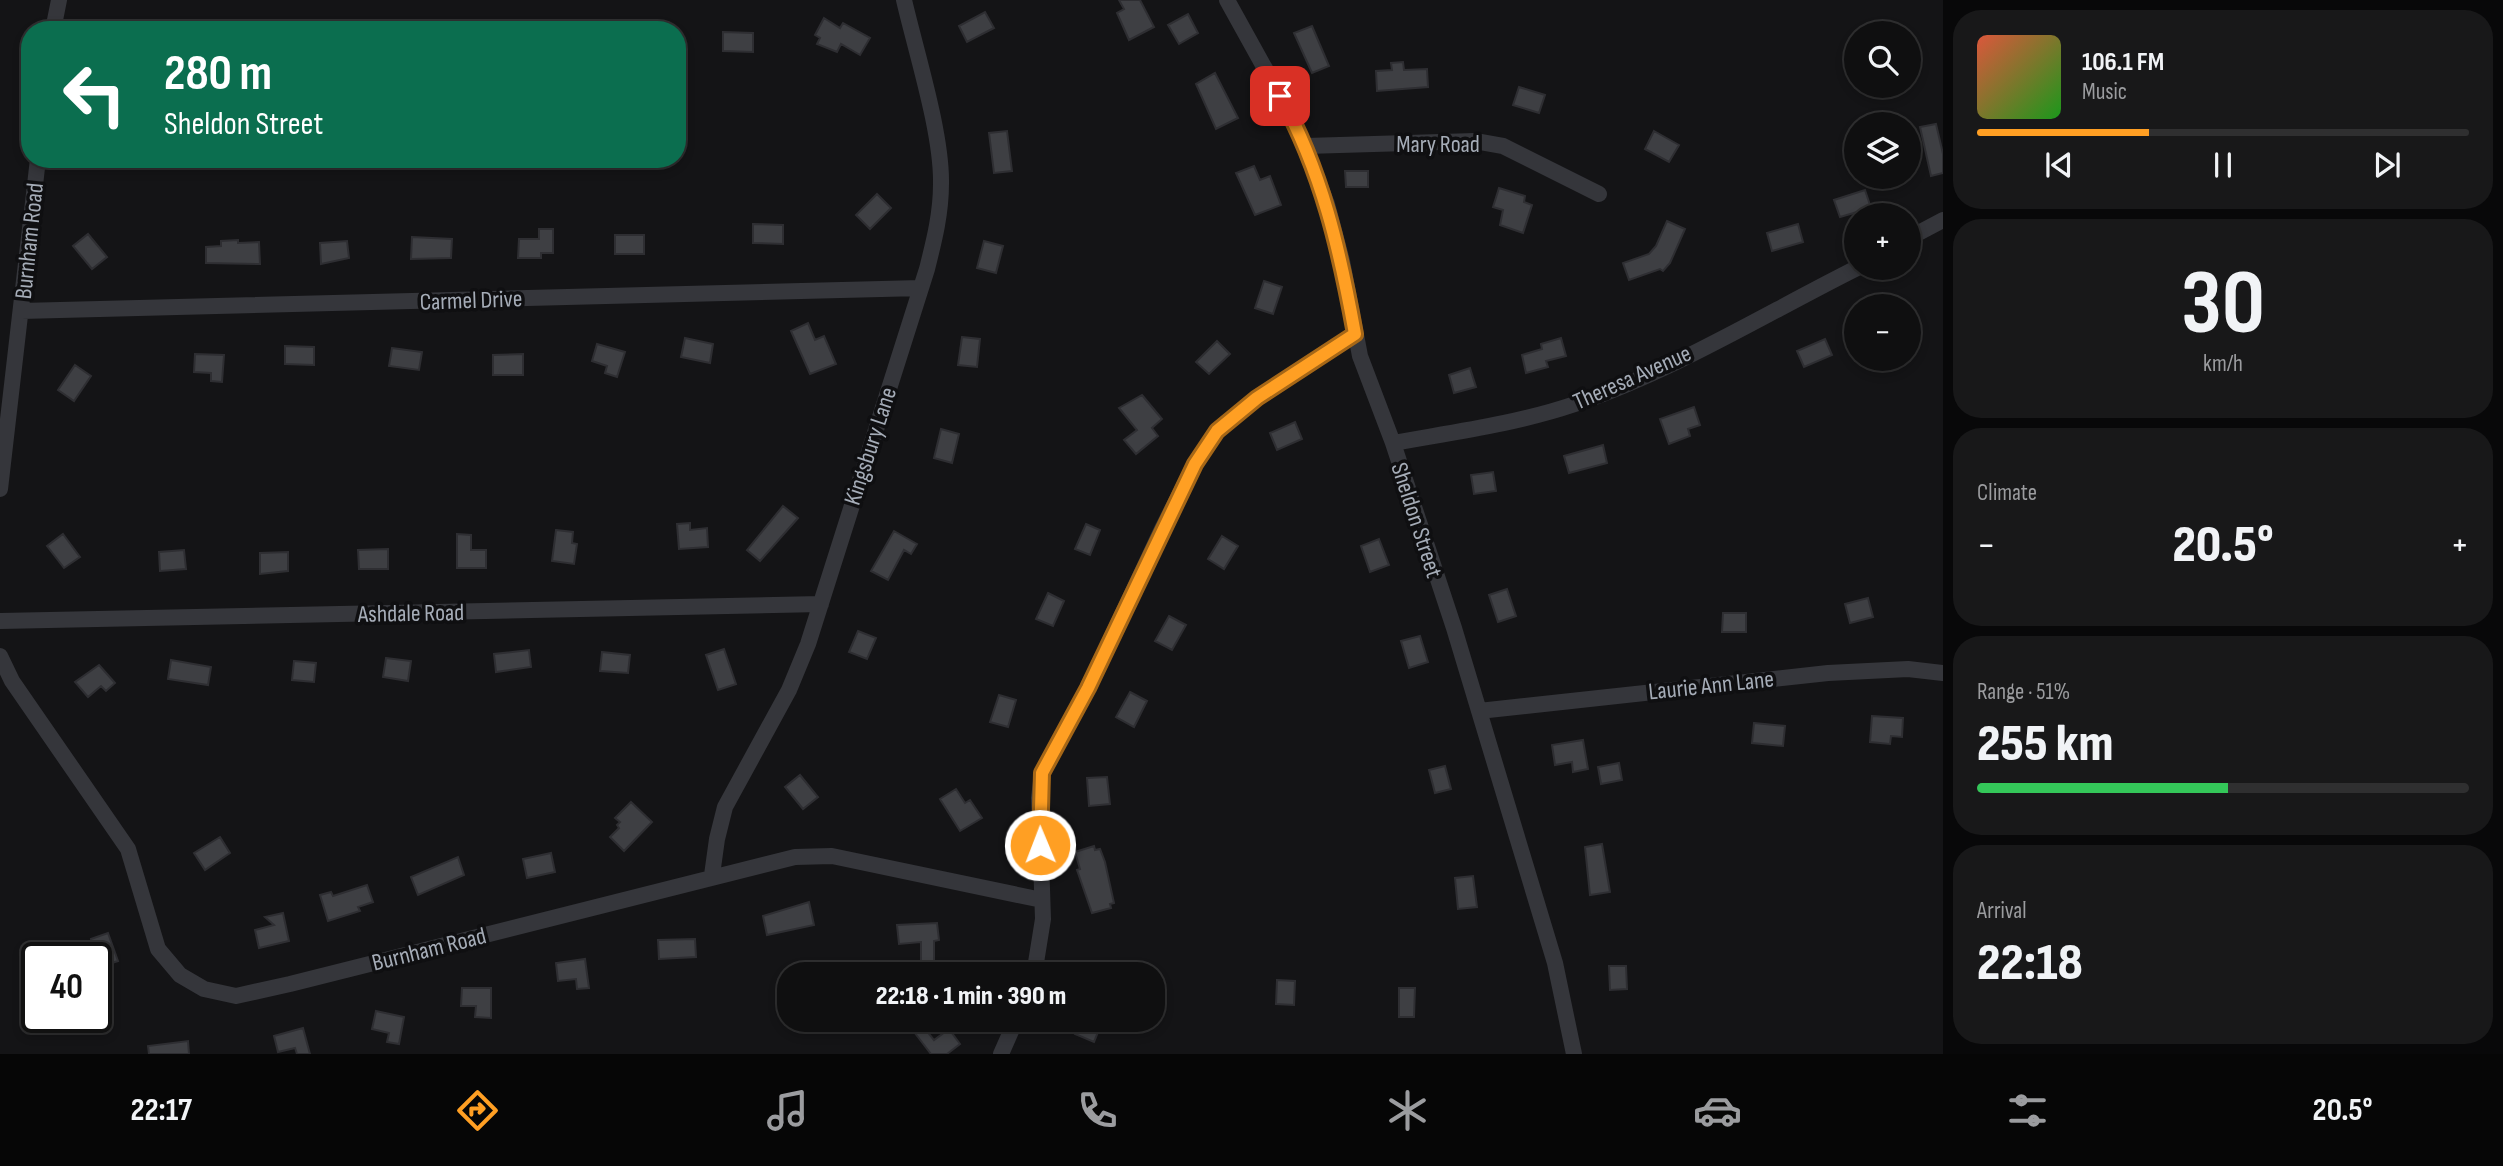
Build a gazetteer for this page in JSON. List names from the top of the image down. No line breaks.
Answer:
{"streets":{"street":["Mary Road","Burnham Road","Carmel Drive","Theresa Avenue","Kingsbury Lane","Sheldon Street","Ashdale Road","Laurie Ann Lane"]},"crossings":[["Mary Road","Sheldon Street"],["Burnham Road","Carmel Drive"],["Burnham Road","Kingsbury Lane"],["Carmel Drive","Kingsbury Lane"],["Theresa Avenue","Sheldon Street"],["Kingsbury Lane","Ashdale Road"],["Sheldon Street","Laurie Ann Lane"]],"page":{"map_buttons":["+","−"],"turn":["280 m","Sheldon Street"],"song":["106.1 FM","Music"],"tile":[["30","km/h"],"Climate",["Range · 51%","255 km"],["Arrival","22:18"]],"heat":["−","20.5°","+"],"limit":"40","trip":"22:18 · 1 min · 390 m","tabs":["22:17","20.5°"]}}
